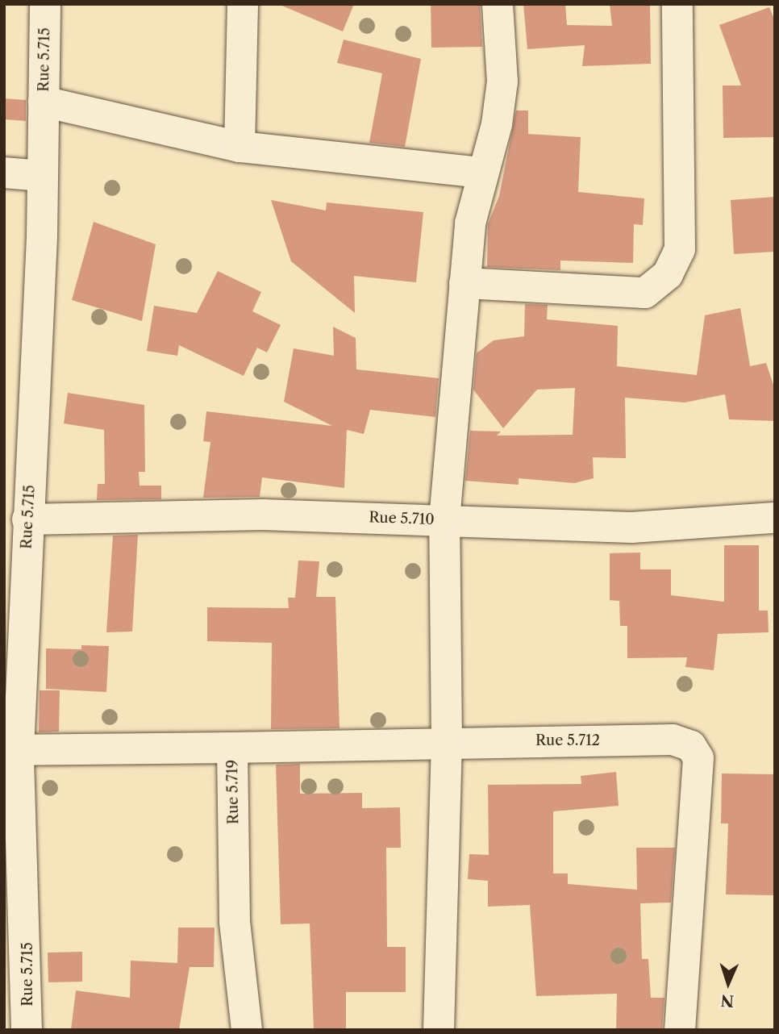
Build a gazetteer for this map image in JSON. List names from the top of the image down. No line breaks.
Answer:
{"streets":{"street":["Rue 5.715","Rue 5.710","Rue 5.712","Rue 5.719"]},"crossings":[["Rue 5.715","Rue 5.710"],["Rue 5.715","Rue 5.719"],["Rue 5.712","Rue 5.719"]],"north":"bottom"}
